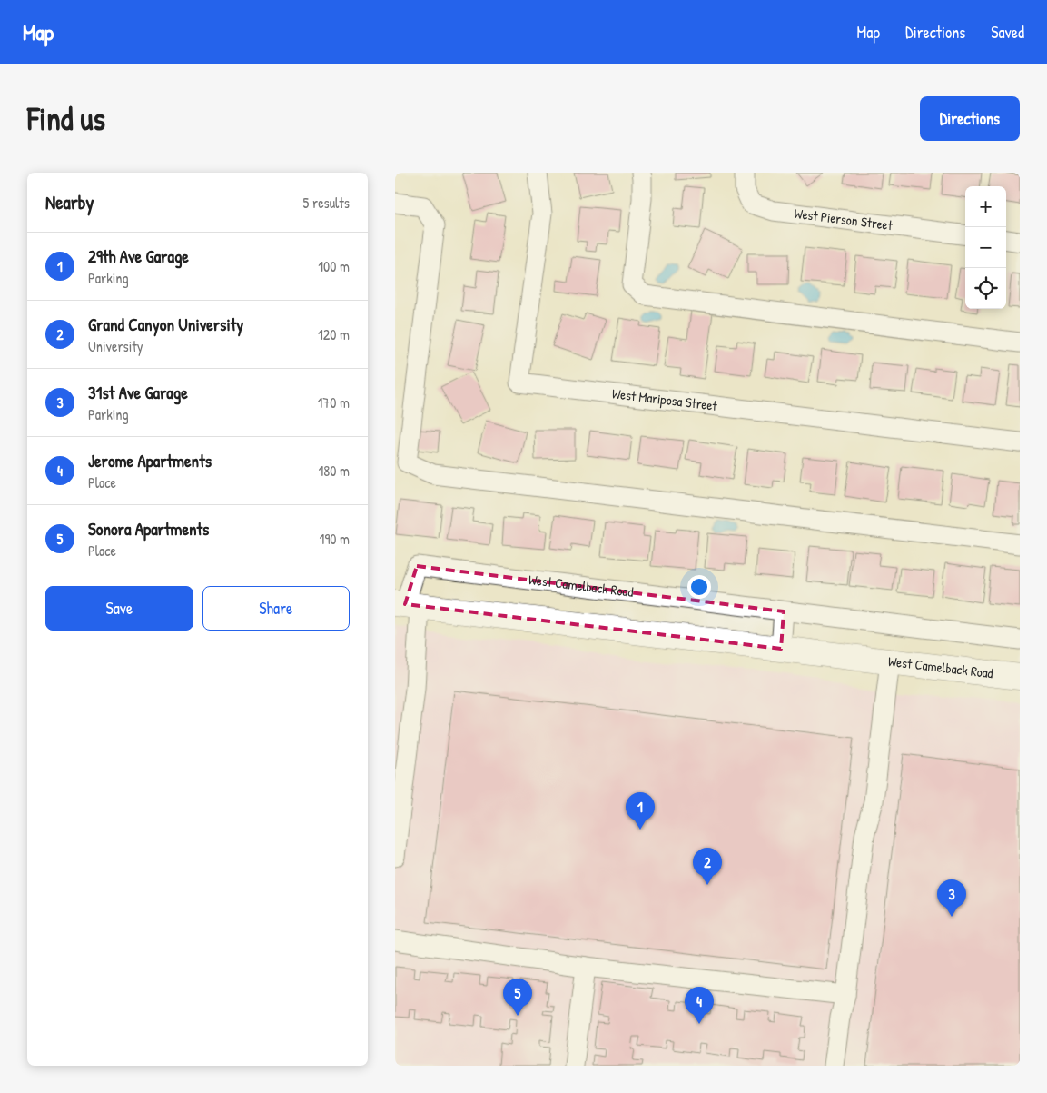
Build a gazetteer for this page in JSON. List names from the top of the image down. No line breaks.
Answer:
{"streets":{"main road":["West Camelback Road"],"street":["West Pierson Street","West Mariposa Street"]},"page":{"header":"Map","nav":["Map","Directions","Saved"],"buttons":["Directions",["Save","Share"]],"title":"Find us","heading":["Nearby","5 results"],"map_buttons":["+","−"],"list":[{"mark":"1","name":"29th Ave Garage","note":"Parking","value":"100 m"},{"mark":"2","name":"Grand Canyon University","note":"University","value":"120 m"},{"mark":"3","name":"31st Ave Garage","note":"Parking","value":"170 m"},{"mark":"4","name":"Jerome Apartments","note":"Place","value":"180 m"},{"mark":"5","name":"Sonora Apartments","note":"Place","value":"190 m"}],"pins":["1","2","3","5","4"]}}
